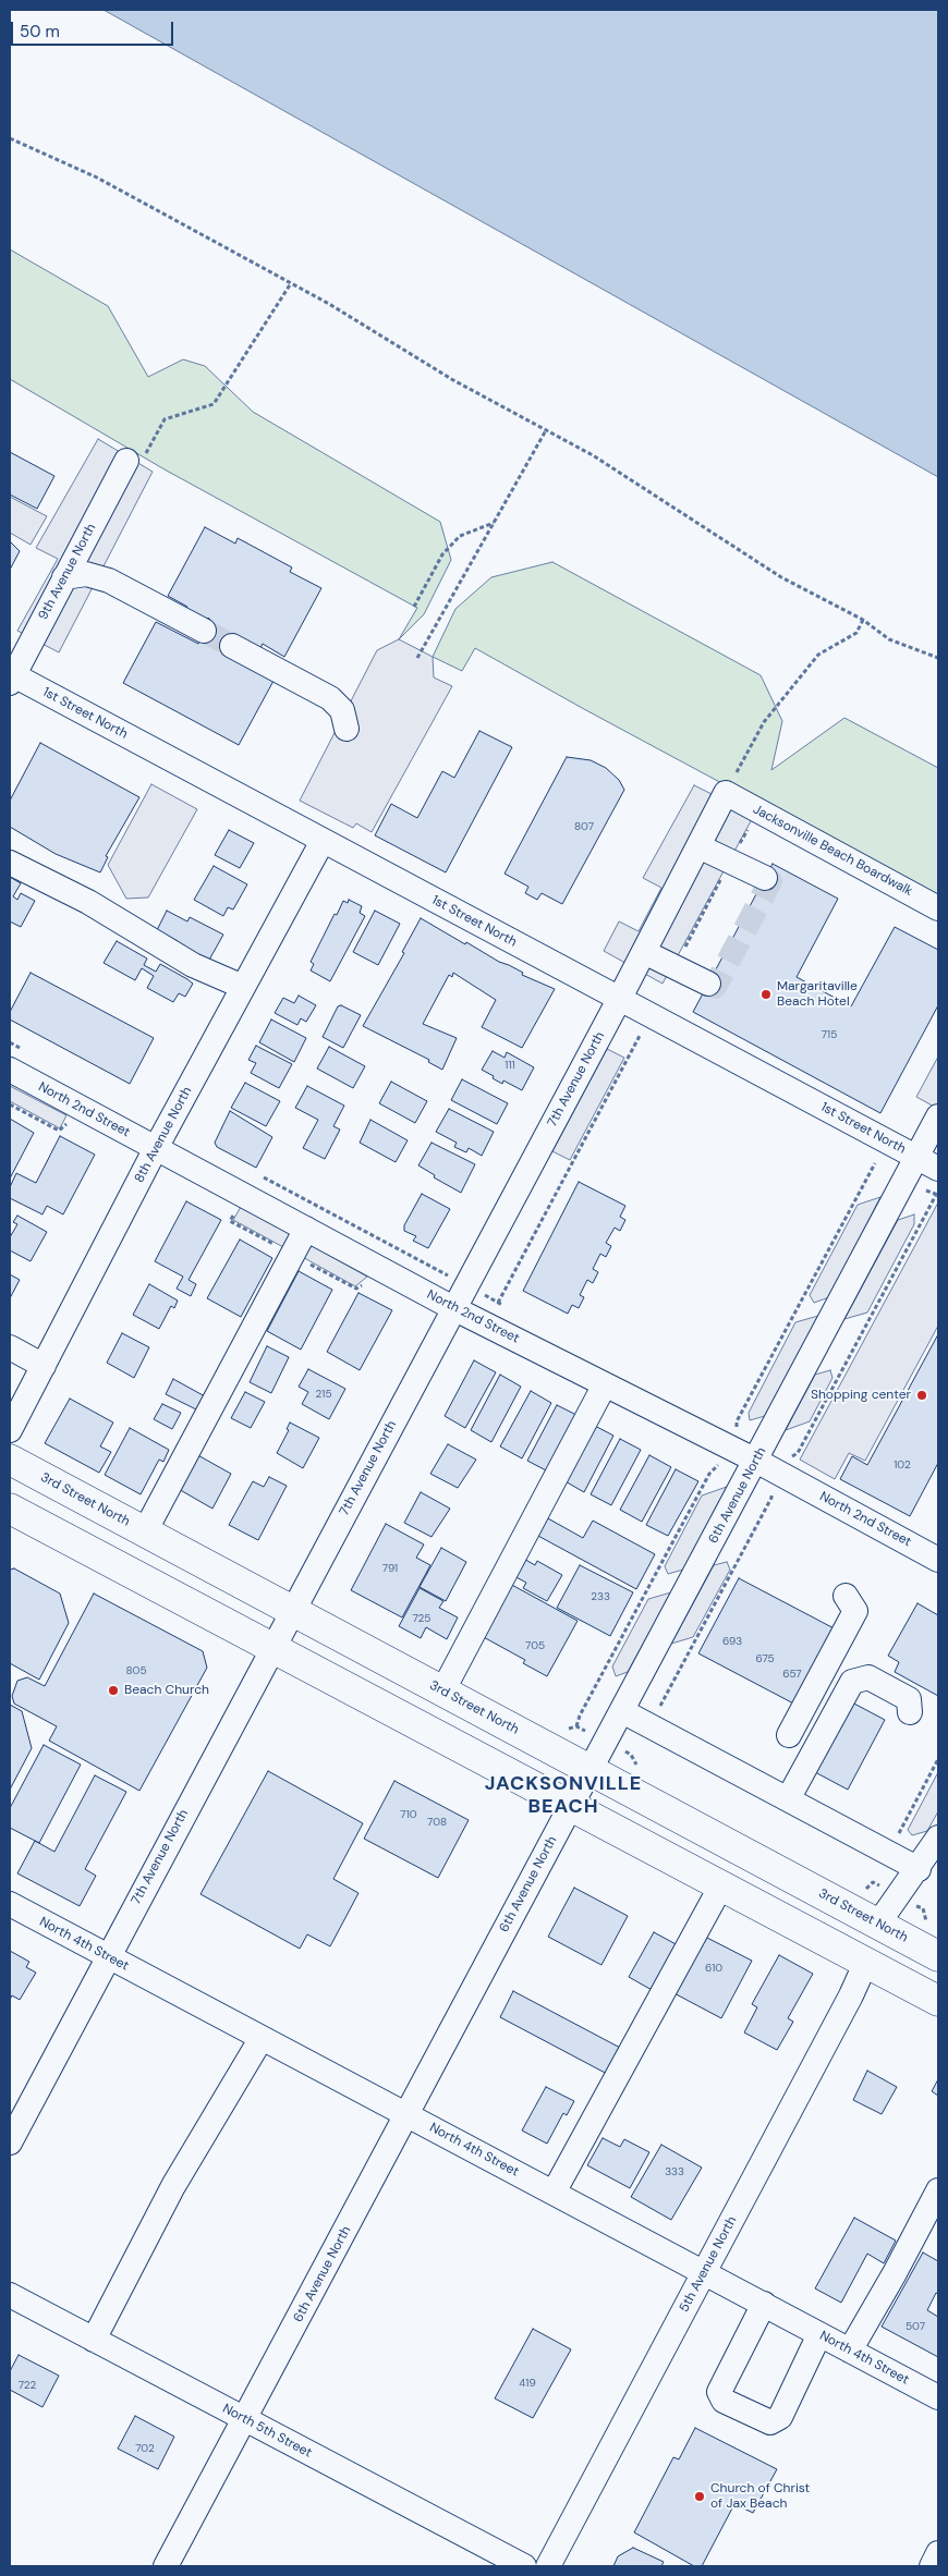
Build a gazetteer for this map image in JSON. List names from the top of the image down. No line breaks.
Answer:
{"streets":{"main road":["3rd Street North"],"street":["9th Avenue North","1st Street North","Jacksonville Beach Boardwalk","7th Avenue North","North 2nd Street","8th Avenue North","6th Avenue North","North 4th Street","5th Avenue North","North 5th Street"]},"crossings":[["9th Avenue North","1st Street North"],["1st Street North","7th Avenue North"],["1st Street North","8th Avenue North"],["1st Street North","6th Avenue North"],["Jacksonville Beach Boardwalk","7th Avenue North"],["7th Avenue North","North 2nd Street"],["7th Avenue North","3rd Street North"],["7th Avenue North","North 4th Street"],["North 2nd Street","8th Avenue North"],["North 2nd Street","6th Avenue North"],["6th Avenue North","3rd Street North"],["6th Avenue North","North 4th Street"],["6th Avenue North","North 5th Street"],["North 4th Street","5th Avenue North"]],"districts":["JACKSONVILLE BEACH"],"places":["Margaritaville Beach Hotel","Shopping center","Beach Church","Church of Christ of Jax Beach"],"house_numbers":["807","715","111","215","102","791","233","725","693","705","675","805","657","710","708","610","333","507","419","722","702"],"scale_bar":"50 m"}
